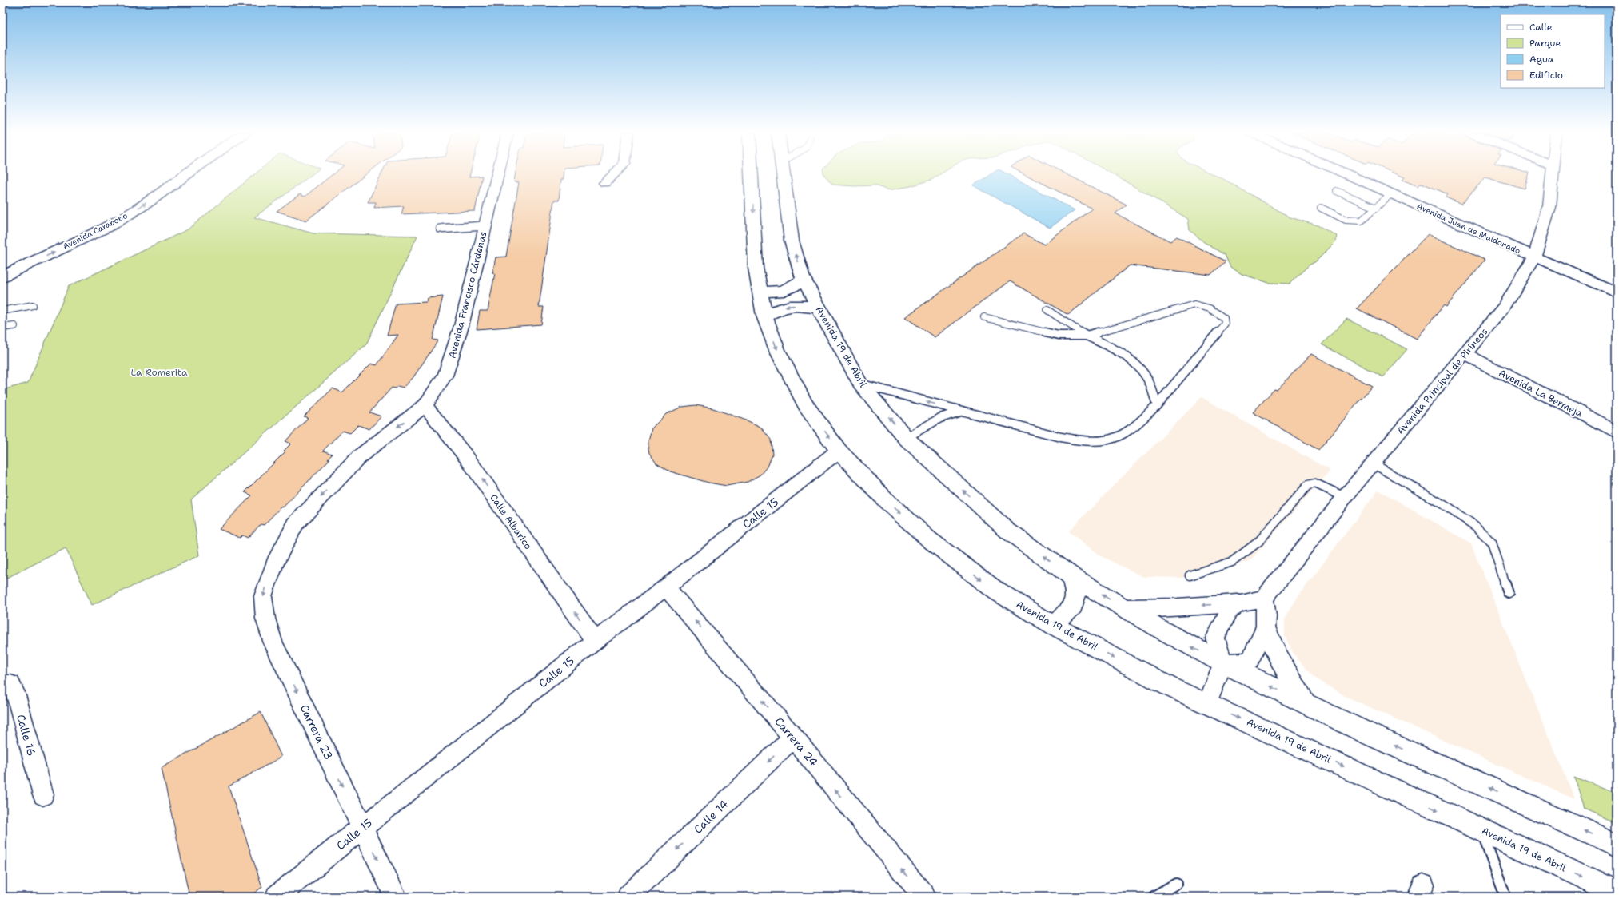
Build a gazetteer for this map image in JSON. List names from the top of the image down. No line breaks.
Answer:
{"streets":{"main road":["Avenida Carabobo","Avenida 19 de Abril"],"street":["Avenida Juan de Maldonado","Avenida Francisco Cárdenas","Avenida Principal de Pirineos","Avenida La Bermeja","Calle 15","Calle Albarico","Carrera 23","Calle 16","Carrera 24","Calle 14"]},"crossings":[["Avenida Juan de Maldonado","Avenida Principal de Pirineos"],["Avenida Francisco Cárdenas","Calle Albarico"],["Avenida Francisco Cárdenas","Carrera 23"],["Avenida 19 de Abril","Calle 15"],["Avenida Principal de Pirineos","Avenida La Bermeja"],["Calle 15","Calle Albarico"],["Calle 15","Carrera 23"],["Calle 15","Carrera 24"],["Carrera 24","Calle 14"]],"one_way":["Avenida Francisco Cárdenas","Calle Albarico","Carrera 23","Carrera 24","Calle 14"],"parks":["La Romerita"],"legend":["Calle","Parque","Agua","Edificio"]}
